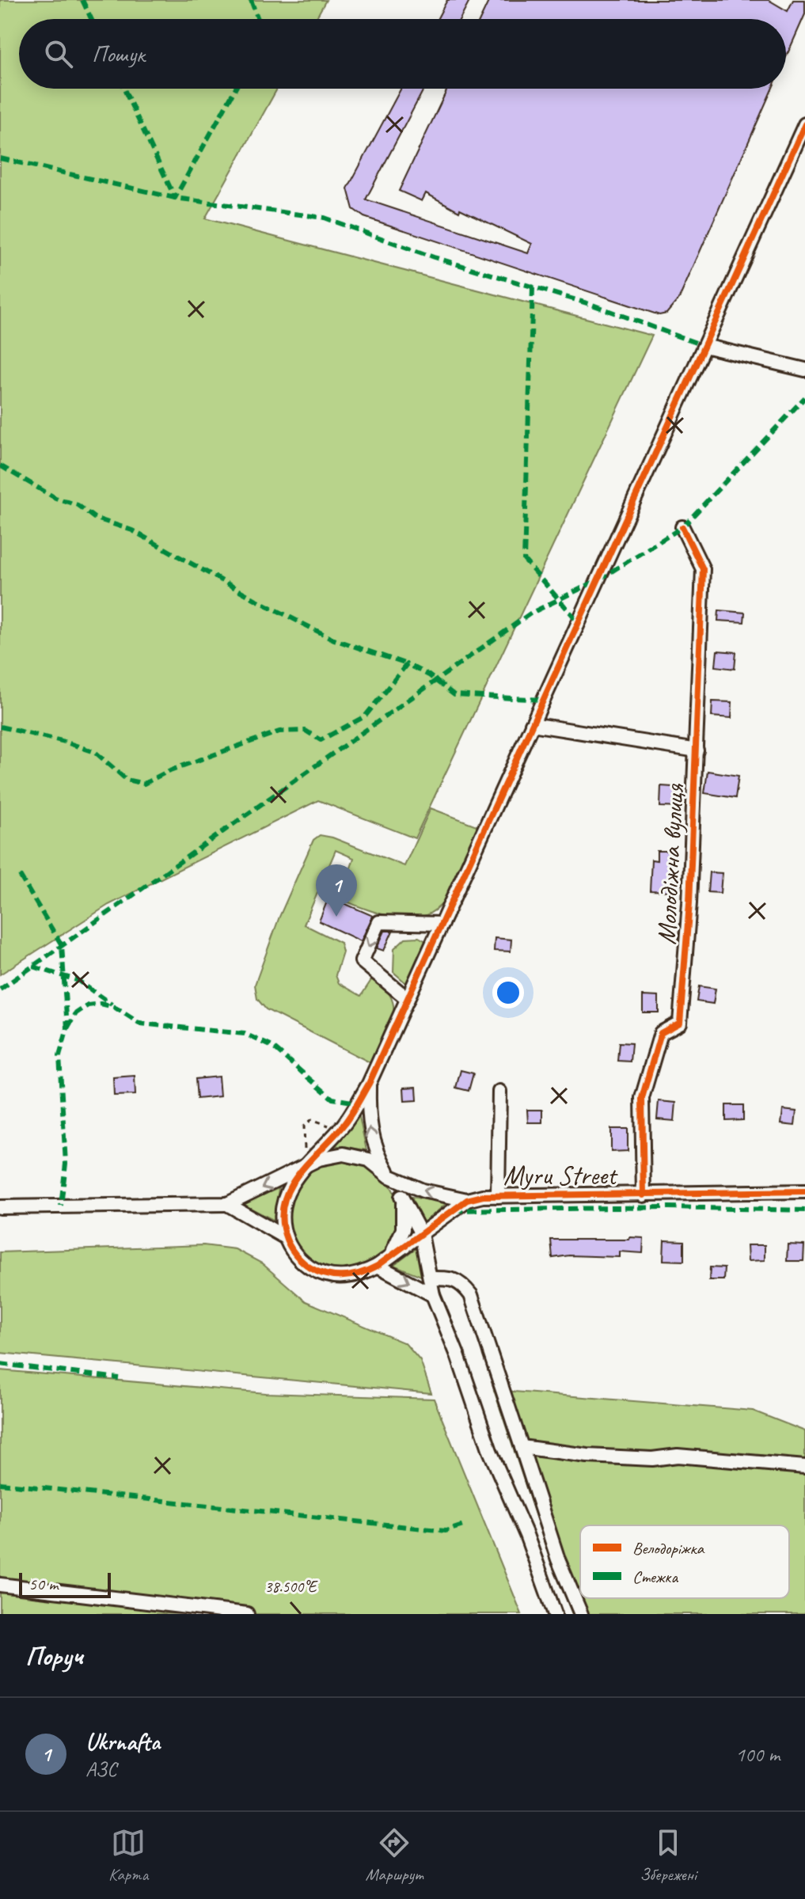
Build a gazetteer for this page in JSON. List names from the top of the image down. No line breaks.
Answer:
{"streets":{"street":["Молодіжна вулиця","Myru Street"]},"crossings":[["Молодіжна вулиця","Myru Street"]],"legend":["Велодоріжка","Стежка"],"scale_bar":"50 m","page":{"search":"Пошук","pins":"1","scale":"50 m","heading":"Поруч","list":[{"mark":"1","name":"Ukrnafta","note":"АЗС","value":"100 m"}],"nav":["Карта","Маршрут","Збережені"]},"coordinates":["38.500°E"]}
